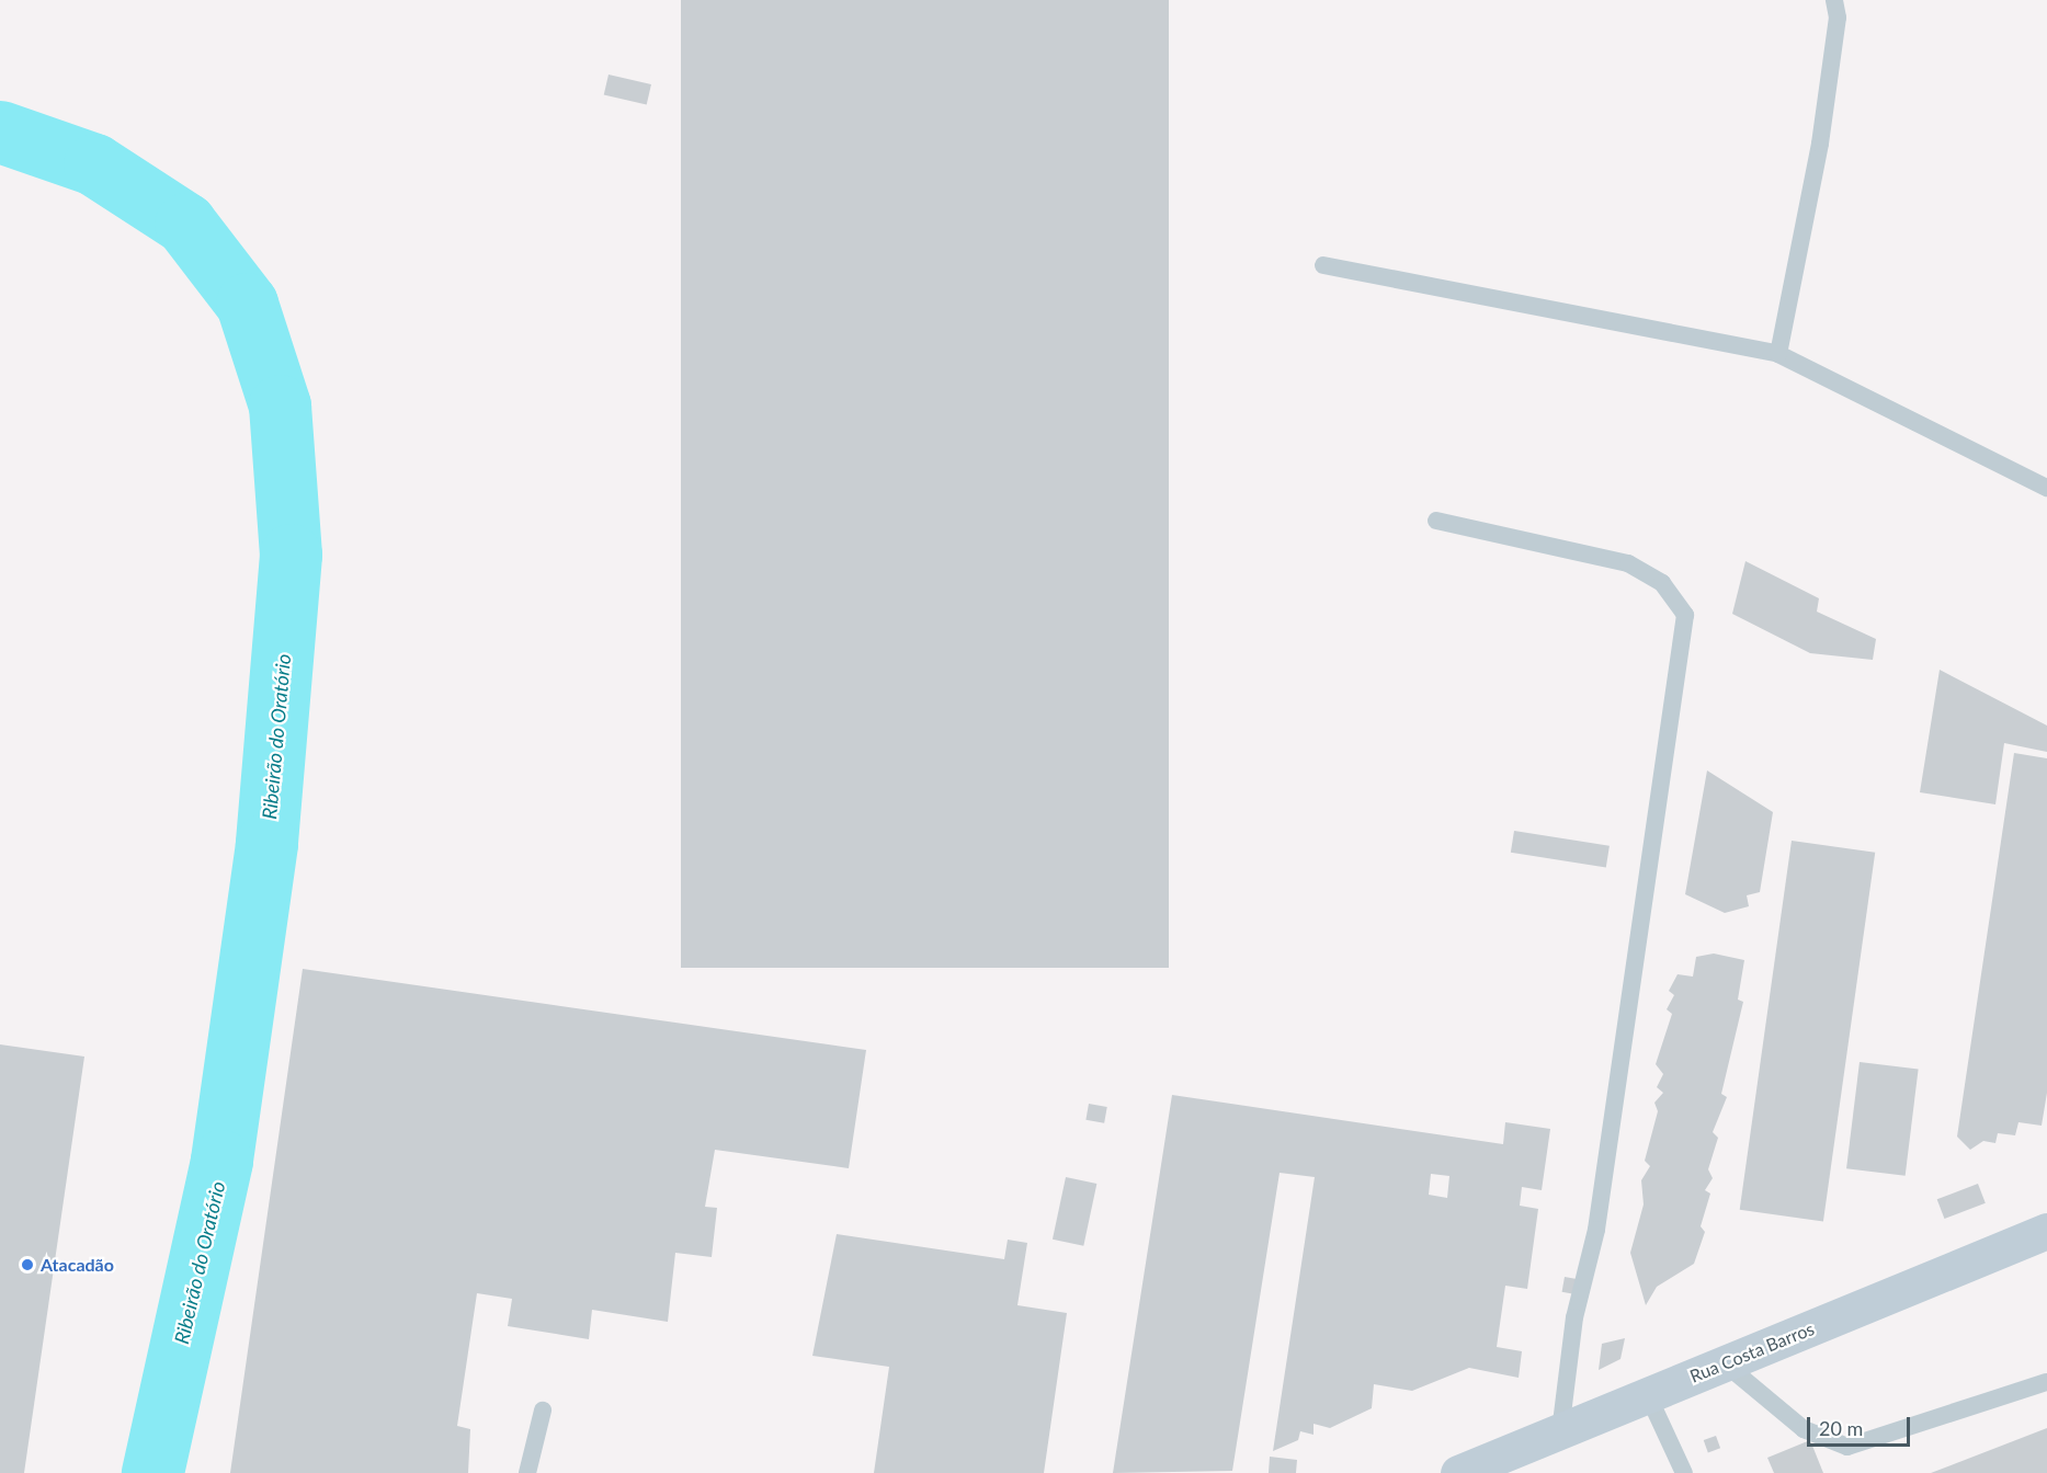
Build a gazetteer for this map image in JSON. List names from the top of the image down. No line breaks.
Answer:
{"streets":{"main road":["Rua Costa Barros"]},"water":["Ribeirão do Oratório"],"places":["Atacadão"],"scale_bar":"20 m"}
